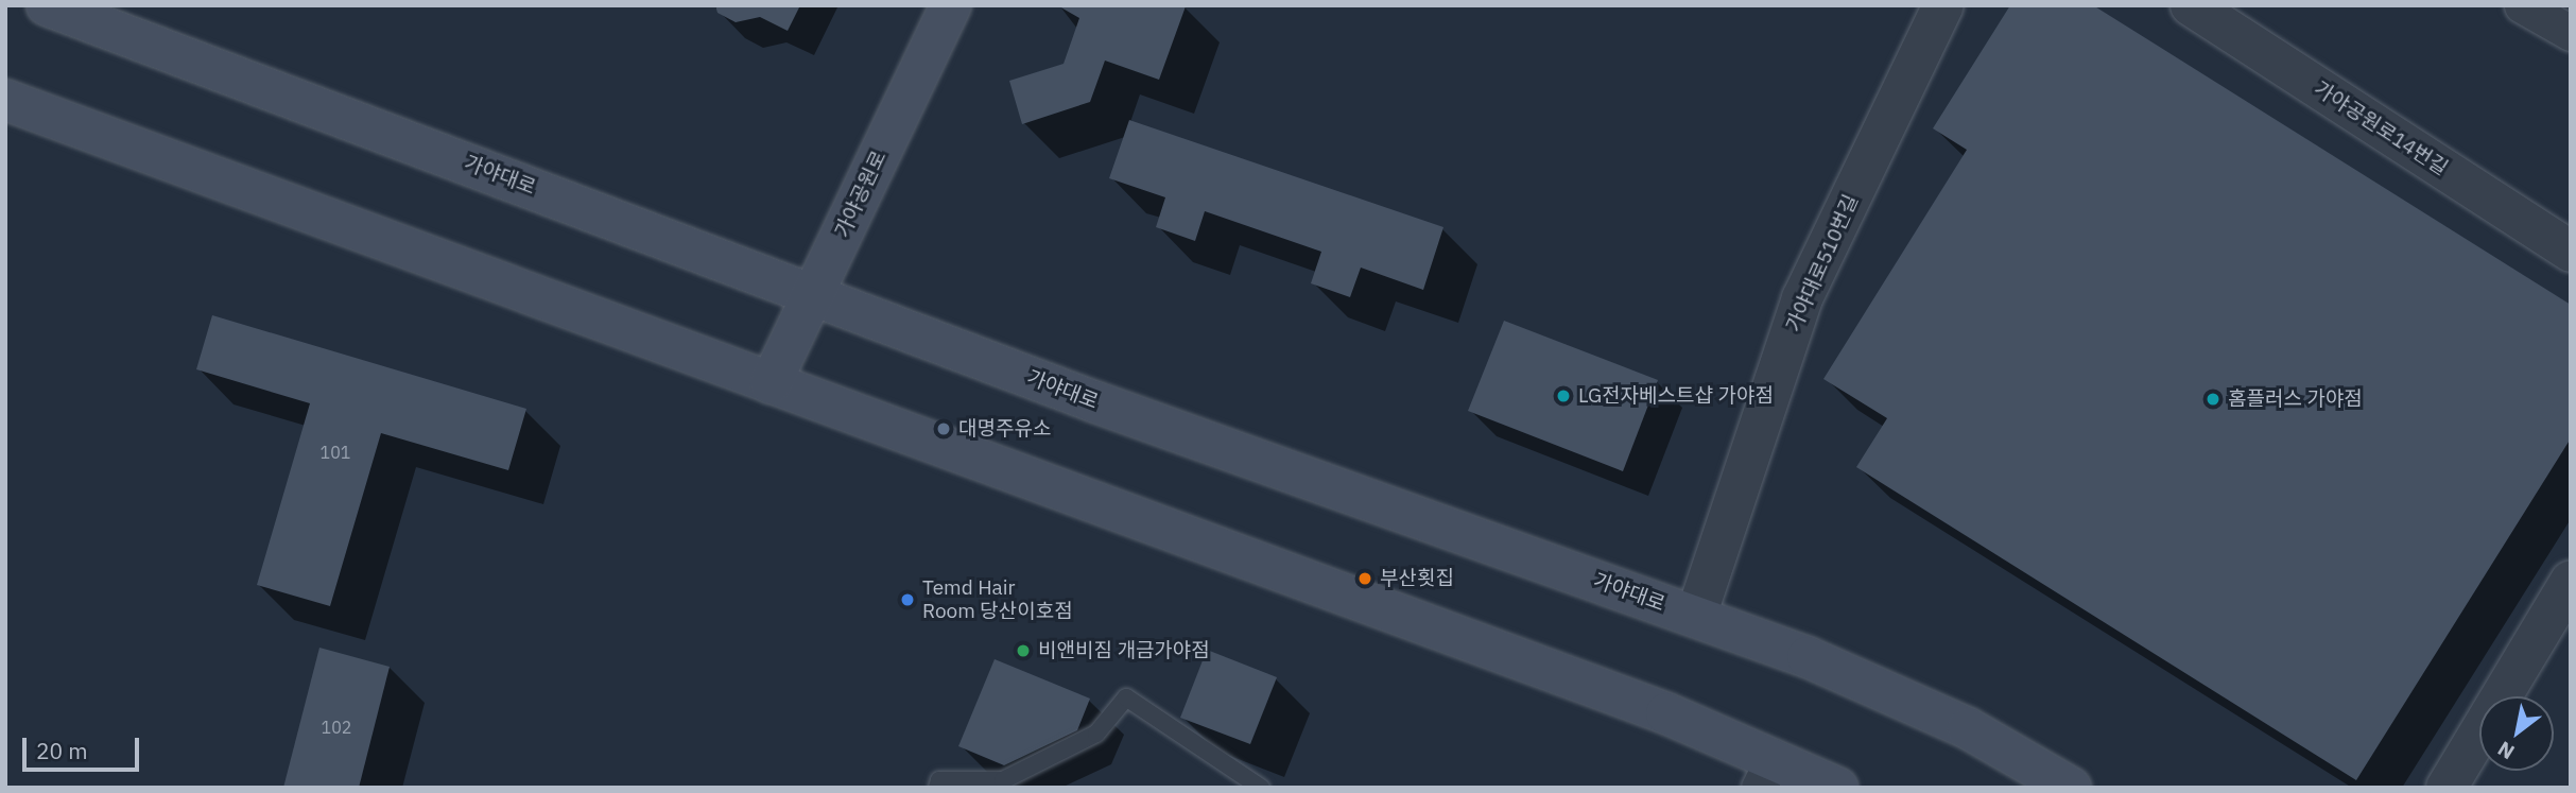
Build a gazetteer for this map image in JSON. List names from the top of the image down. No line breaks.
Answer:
{"streets":{"main road":["가야대로","가야공원로"],"street":["가야공원로14번길","가야대로510번길"]},"crossings":[["가야대로","가야공원로"],["가야대로","가야대로510번길"]],"places":["LG전자베스트샵 가야점","홈플러스 가야점","대명주유소","부산횟집","Temd Hair Room 당산이호점","비앤비짐 개금가야점"],"house_numbers":["101","102"],"scale_bar":"20 m","north":"bottom left"}
